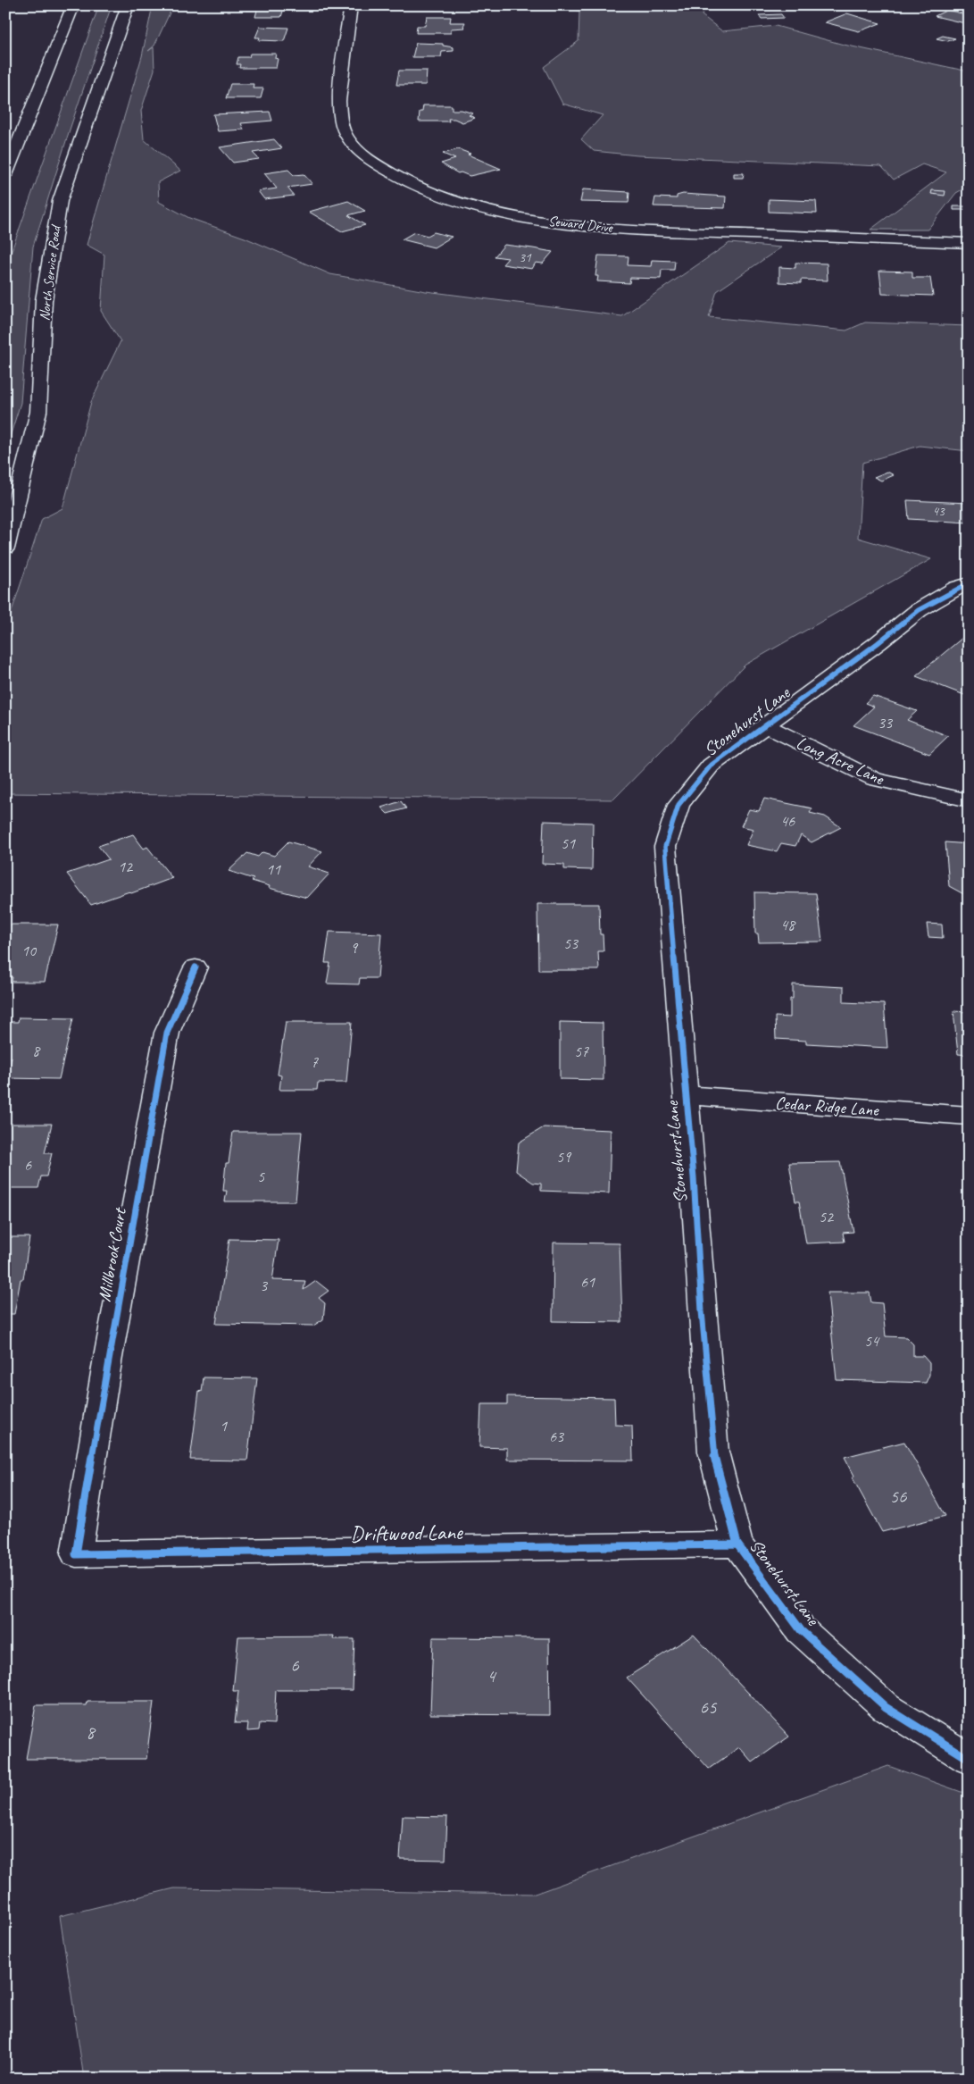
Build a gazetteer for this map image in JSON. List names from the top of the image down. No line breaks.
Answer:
{"streets":{"main road":["Seward Drive","North Service Road","Stonehurst Lane","Long Acre Lane","Cedar Ridge Lane","Millbrook Court","Driftwood Lane"]},"crossings":[["Stonehurst Lane","Long Acre Lane"],["Stonehurst Lane","Cedar Ridge Lane"],["Stonehurst Lane","Driftwood Lane"],["Millbrook Court","Driftwood Lane"]],"house_numbers":["31","43","33","46","51","12","11","48","53","9","10","8","57","7","59","6","5","52","61","3","54","1","63","56","6","4","65","8"]}
